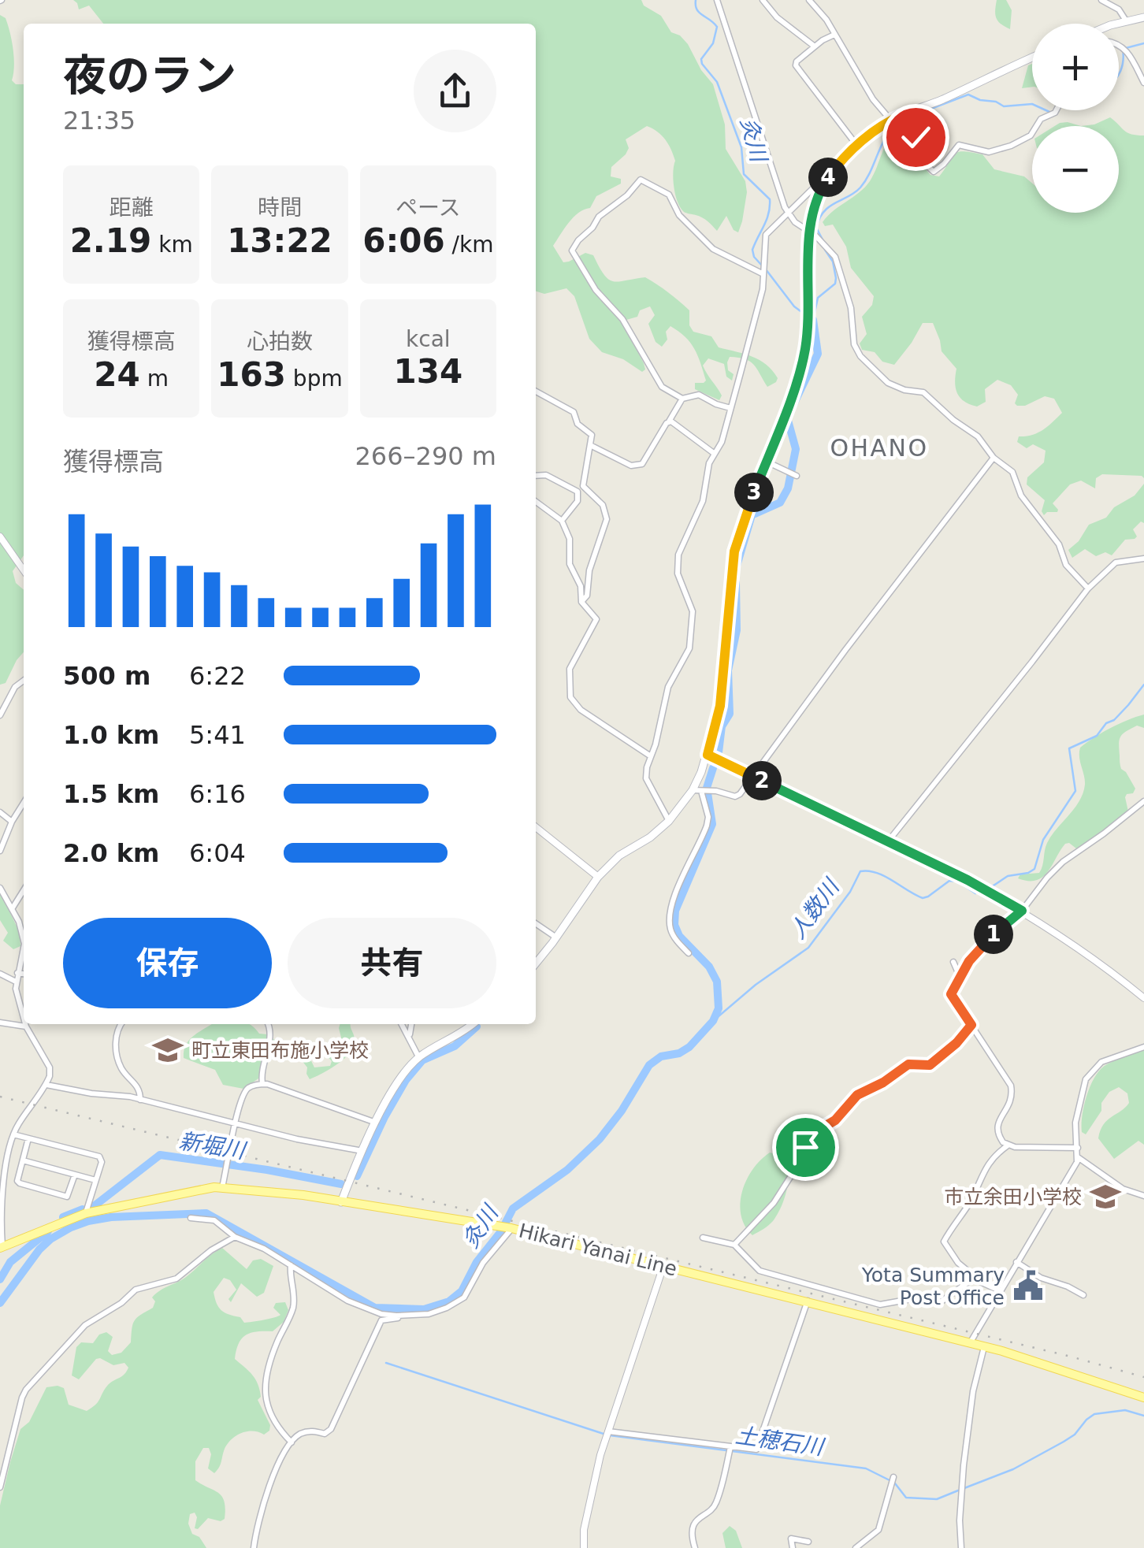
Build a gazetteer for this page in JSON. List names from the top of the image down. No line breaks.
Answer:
{"streets":{"main road":["Hikari Yanai Line"]},"districts":["OHANO"],"water":["灸川","人数川","新堀川","土穂石川"],"places":{"school or university":["町立東田布施小学校","市立余田小学校"],"public building":["Yota Summary Post Office"]},"page":{"map_buttons":["+","−"],"heading":["夜のラン","21:35"],"pins":["4","3","2","1"],"stats":[["距離","2.19 km"],["時間","13:22"],["ペース","6:06 /km"],["獲得標高","24 m"],["心拍数","163 bpm"],["kcal","134"]],"chart":["獲得標高","266–290 m"],"list":[{"name":"500 m","note":"6:22"},{"name":"1.0 km","note":"5:41"},{"name":"1.5 km","note":"6:16"},{"name":"2.0 km","note":"6:04"}],"buttons":["保存","共有"]}}
